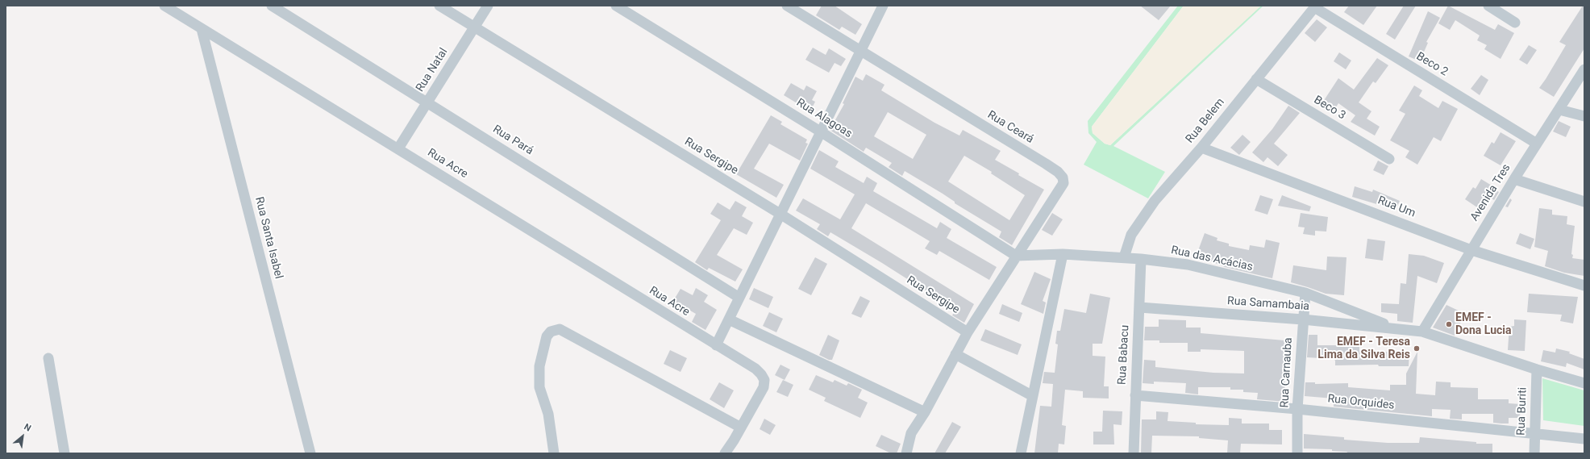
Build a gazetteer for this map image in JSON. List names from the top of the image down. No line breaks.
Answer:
{"streets":{"street":["Beco 2","Rua Natal","Beco 3","Rua Alagoas","Rua Belem","Rua Ceará","Rua Pará","Rua Sergipe","Rua Acre","Avenida Tres","Rua Um","Rua Santa Isabel","Rua das Acácias","Rua Samambaia","Rua Babacu","Rua Carnauba","Rua Orquides","Rua Buriti"]},"crossings":[["Beco 2","Rua Belem"],["Beco 2","Avenida Tres"],["Rua Natal","Rua Pará"],["Rua Natal","Rua Sergipe"],["Rua Natal","Rua Acre"],["Beco 3","Rua Belem"],["Rua Alagoas","Rua Ceará"],["Rua Alagoas","Rua das Acácias"],["Rua Belem","Rua Um"],["Rua Belem","Rua das Acácias"],["Rua Ceará","Rua Sergipe"],["Rua Ceará","Rua das Acácias"],["Rua Acre","Rua Santa Isabel"],["Avenida Tres","Rua Um"],["Rua das Acácias","Rua Samambaia"],["Rua das Acácias","Rua Babacu"],["Rua das Acácias","Rua Carnauba"],["Rua Samambaia","Rua Babacu"],["Rua Samambaia","Rua Carnauba"],["Rua Babacu","Rua Orquides"],["Rua Carnauba","Rua Orquides"],["Rua Orquides","Rua Buriti"]],"places":["EMEF - Dona Lucia","EMEF - Teresa Lima da Silva Reis"],"north":"top right"}
